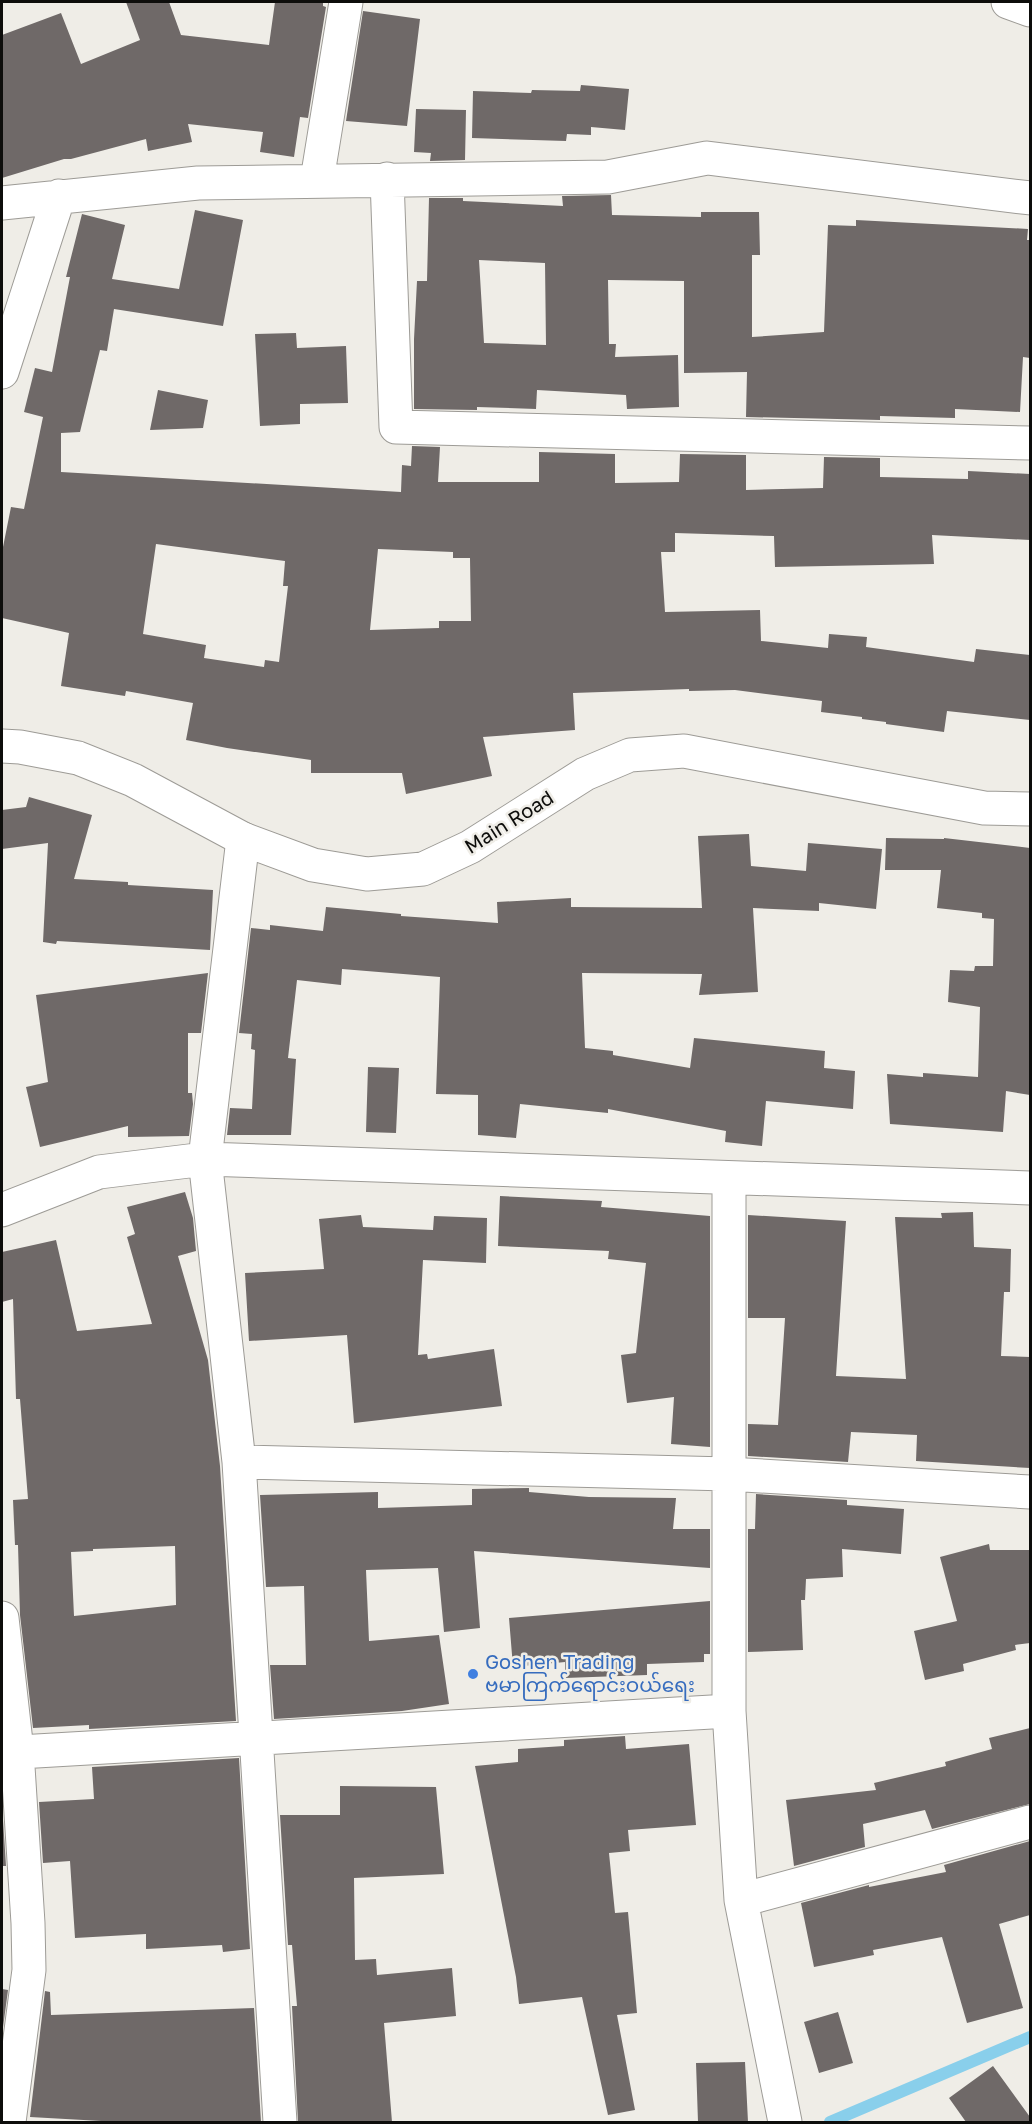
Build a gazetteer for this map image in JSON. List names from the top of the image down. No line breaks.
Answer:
{"streets":{"street":["Main Road"]},"places":["Goshen Trading ဗမာကြက်ရောင်းဝယ်ရေး"]}
